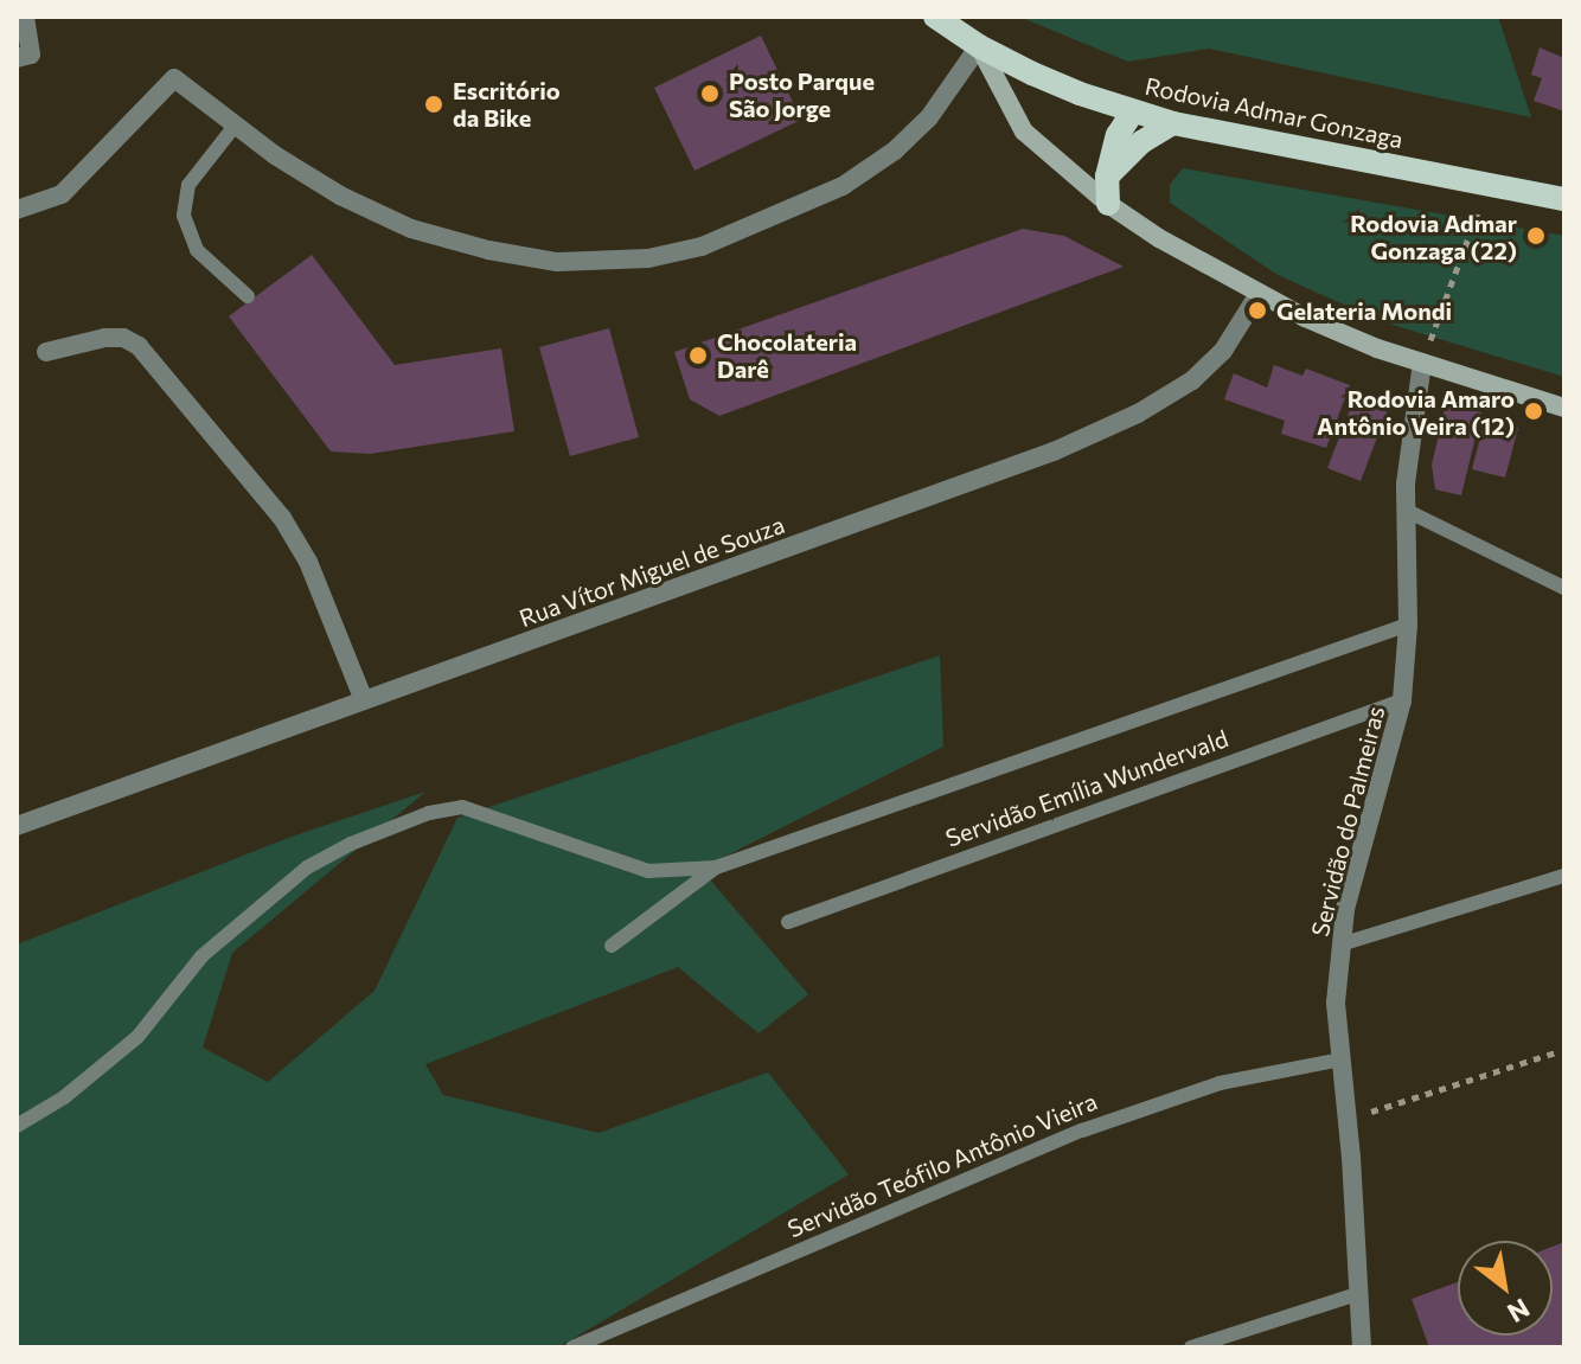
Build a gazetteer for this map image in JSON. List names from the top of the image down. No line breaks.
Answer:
{"streets":{"main road":["Rodovia Admar Gonzaga"],"street":["Rua Vítor Miguel de Souza","Servidão do Palmeiras"],"lane":["Servidão Emília Wundervald","Servidão Teófilo Antônio Vieira"]},"crossings":[["Servidão Emília Wundervald","Servidão do Palmeiras"],["Servidão do Palmeiras","Servidão Teófilo Antônio Vieira"]],"places":["Posto Parque São Jorge","Escritório da Bike","Rodovia Admar Gonzaga (22)","Gelateria Mondi","Chocolateria Darê","Rodovia Amaro Antônio Veira (12)"],"north":"bottom right"}
